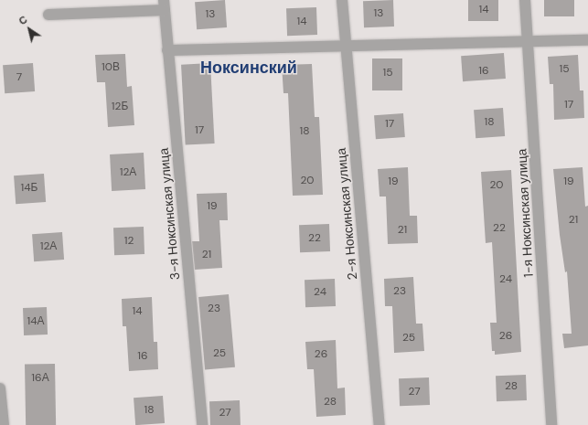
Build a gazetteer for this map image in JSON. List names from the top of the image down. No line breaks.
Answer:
{"streets":{"street":["1-я Ноксинская улица","3-я Ноксинская улица","2-я Ноксинская улица"]},"districts":["Ноксинский"],"house_numbers":["14","13","13","14","10В","15","16","15","7","17","12Б","18","17","17","18","12А","20","19","19","20","14Б","19","21","22","21","22","12","12А","21","24","23","24","23","14","14А","26","25","25","26","16","16А","28","27","28","18","27"],"north":"top left"}
